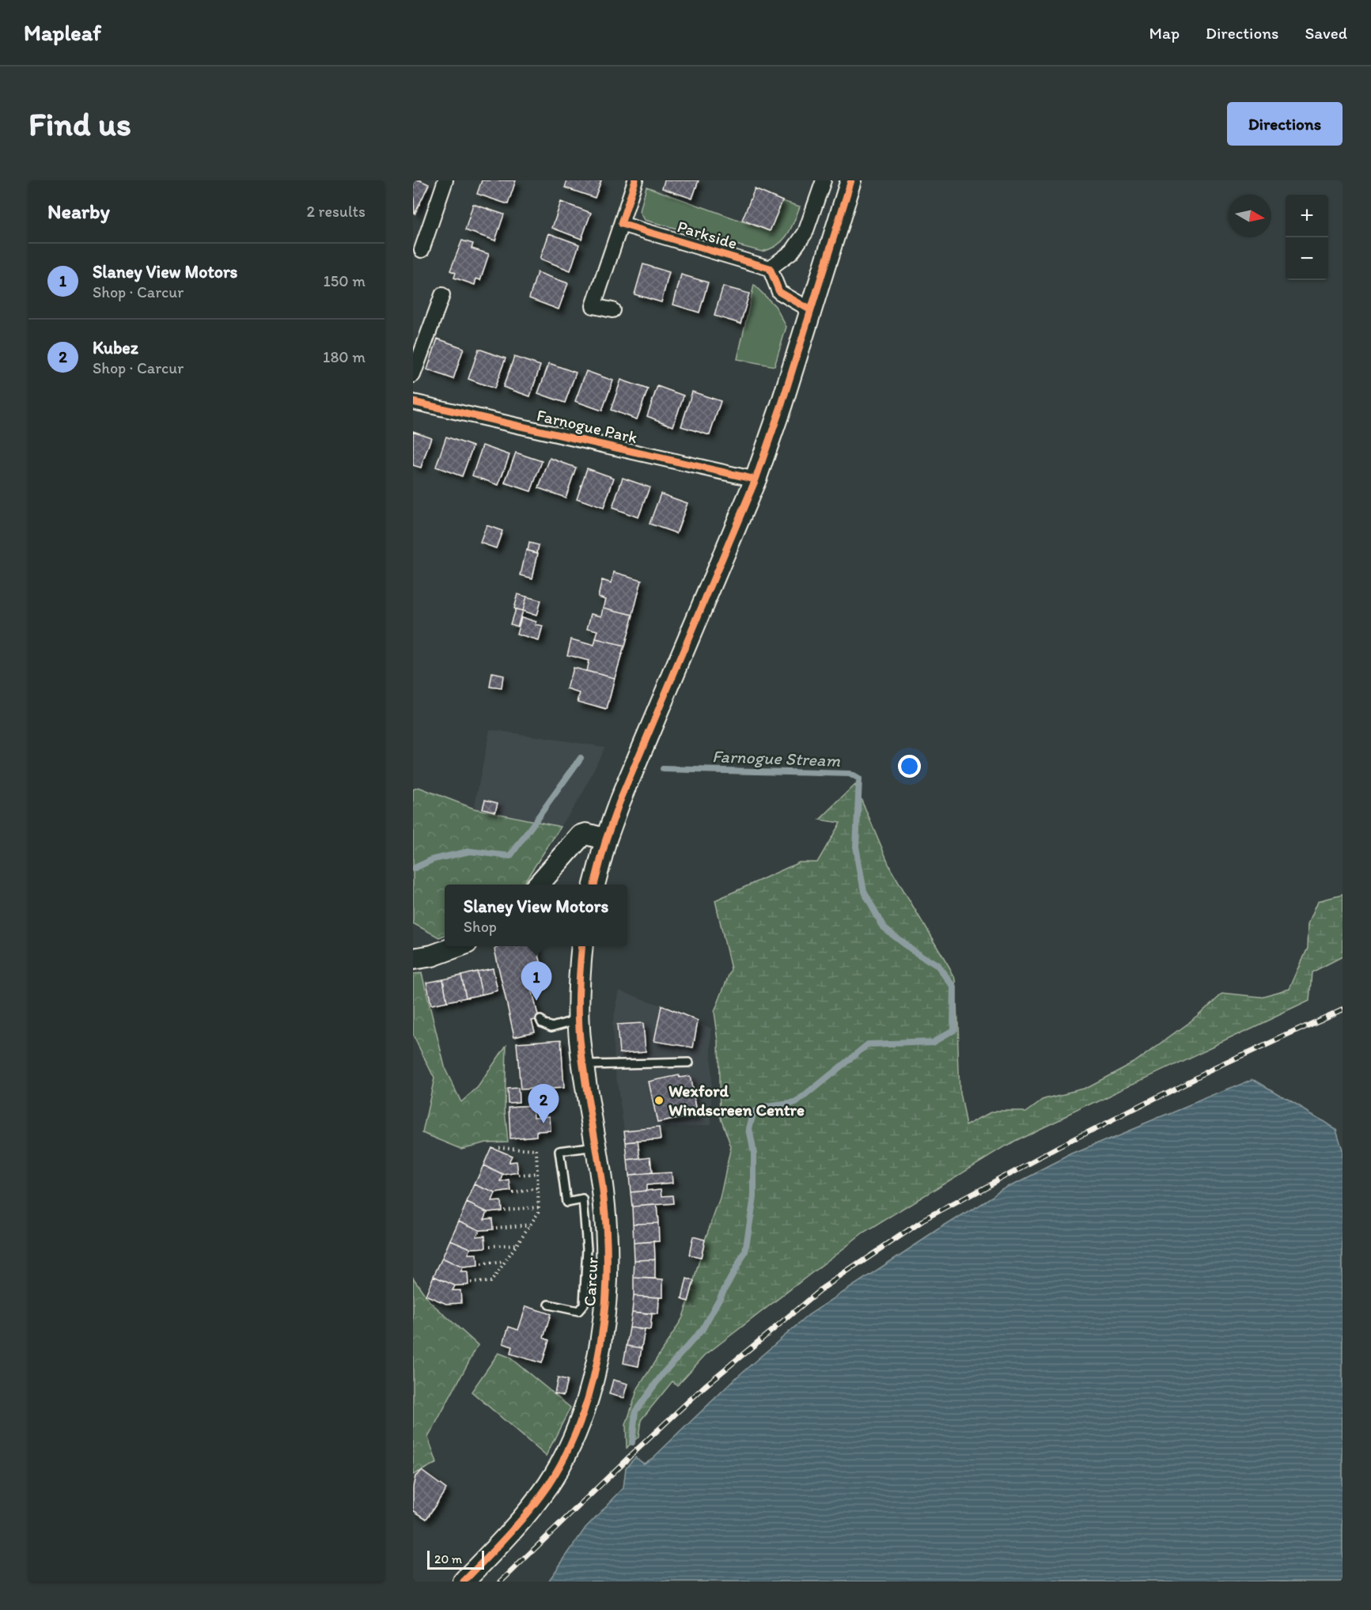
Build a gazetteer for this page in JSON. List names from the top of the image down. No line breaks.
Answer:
{"streets":{"main road":["Carcur"],"street":["Parkside","Farnogue Park"]},"water":["Farnogue Stream"],"places":["Wexford Windscreen Centre"],"scale_bar":"20 m","north":"right","page":{"header":"Mapleaf","nav":["Map","Directions","Saved"],"buttons":"Directions","title":"Find us","heading":["Nearby","2 results"],"map_buttons":["+","−"],"list":[{"mark":"1","name":"Slaney View Motors","note":"Shop · Carcur","value":"150 m"},{"mark":"2","name":"Kubez","note":"Shop · Carcur","value":"180 m"}],"popup":["Slaney View Motors","Shop"],"pins":["1","2"],"scale":"20 m"}}
